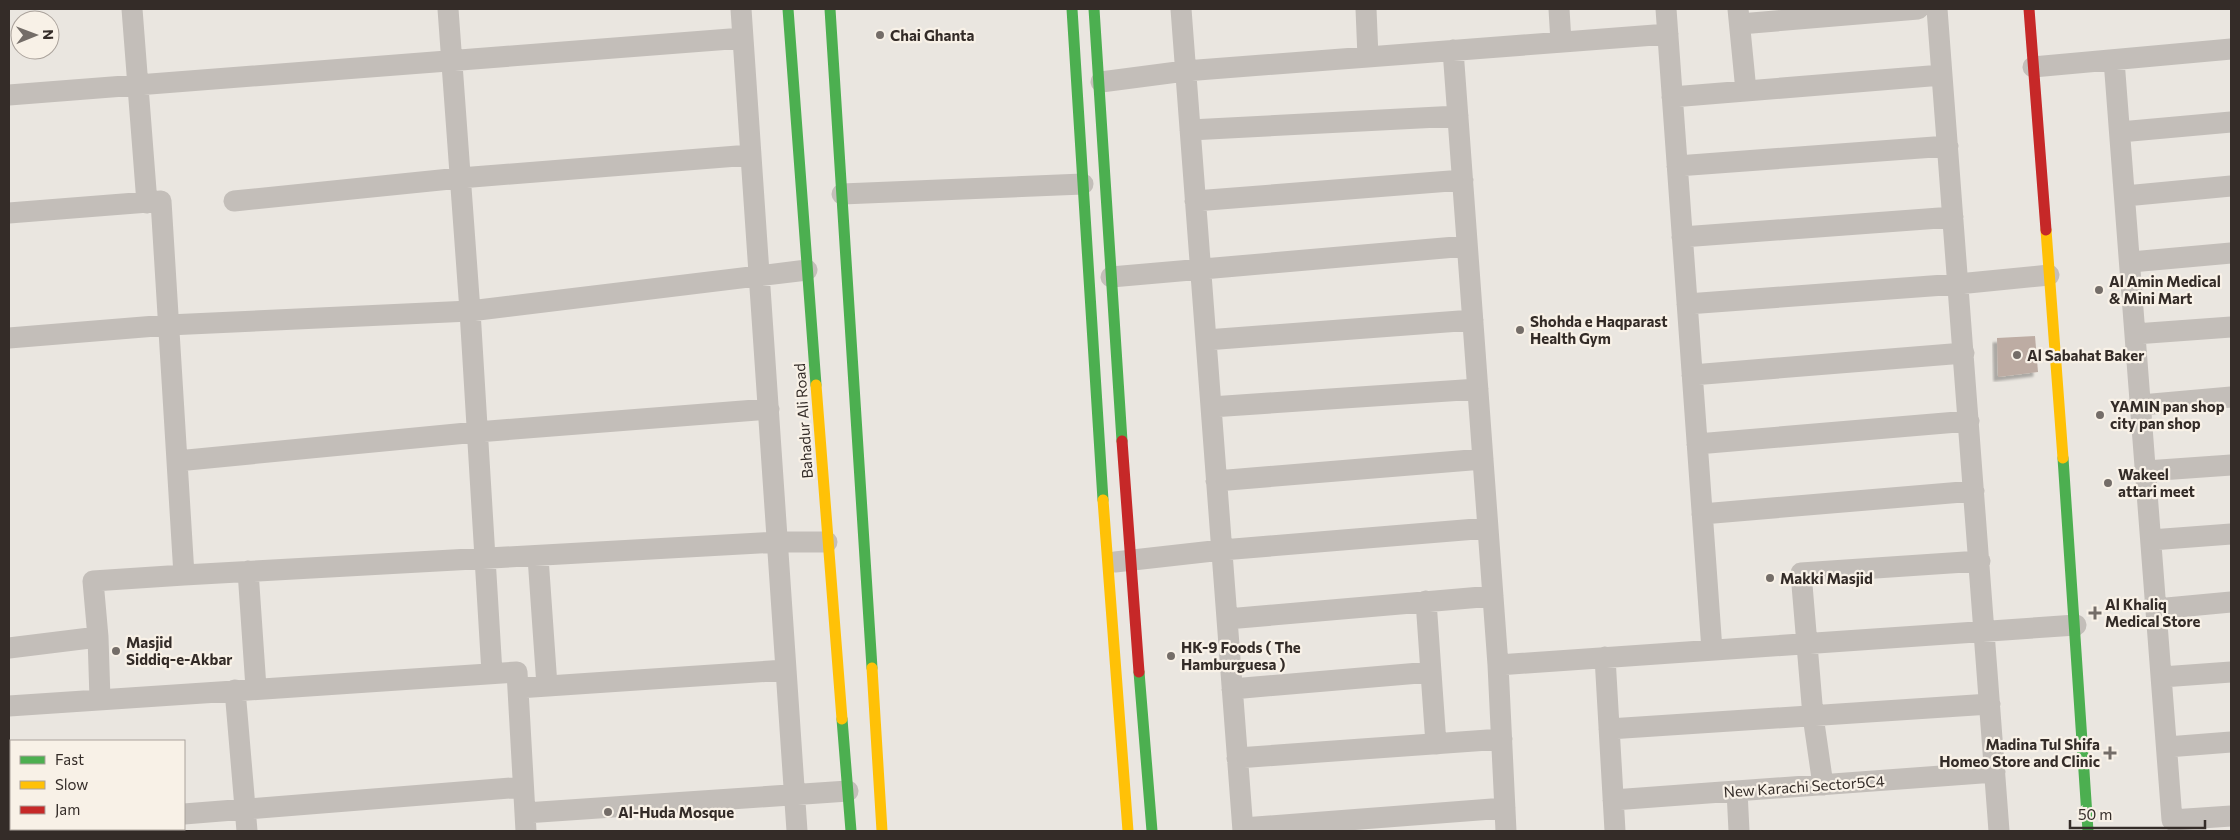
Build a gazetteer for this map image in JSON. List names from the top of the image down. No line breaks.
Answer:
{"streets":{"street":["Bahadur Ali Road","New Karachi Sector5C4"]},"places":{"other":["Chai Ghanta","Al Amin Medical & Mini Mart","Shohda e Haqparast Health Gym","Al Sabahat Baker","YAMIN pan shop city pan shop","Wakeel attari meet","Makki Masjid","Masjid Siddiq-e-Akbar","HK-9 Foods ( The Hamburguesa )","Al-Huda Mosque"],"health":["Al Khaliq Medical Store","Madina Tul Shifa Homeo Store and Clinic"]},"legend":["Fast","Slow","Jam"],"scale_bar":"50 m","north":"right"}
